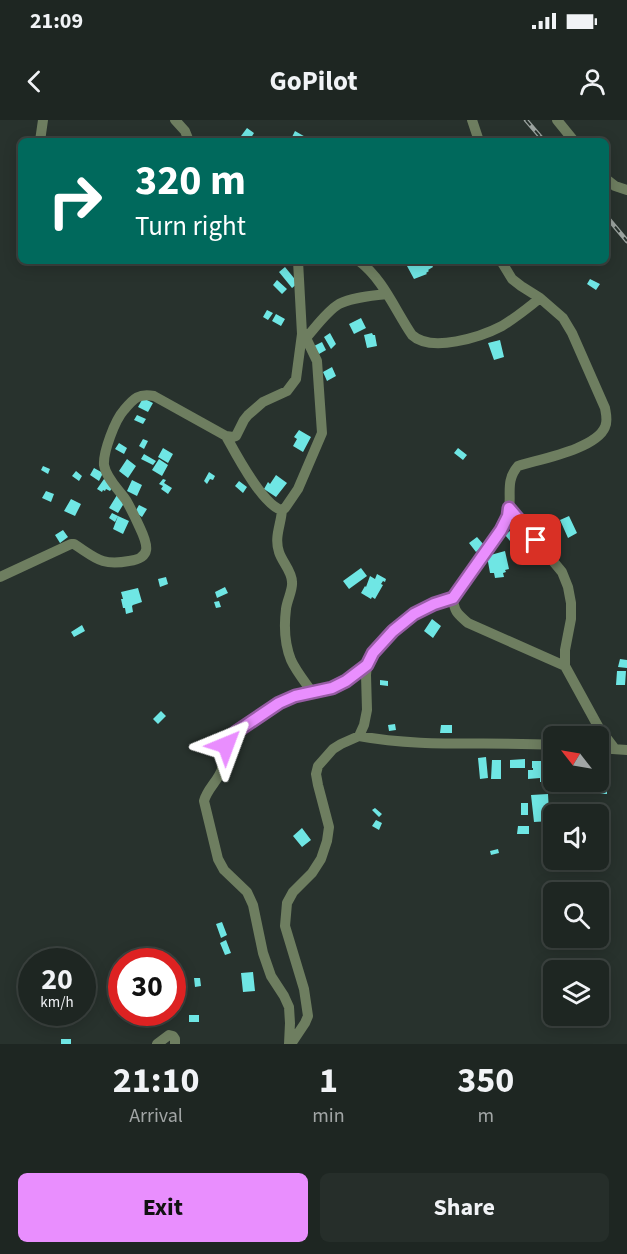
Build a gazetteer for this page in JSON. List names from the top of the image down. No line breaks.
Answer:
{"north":"top left","page":{"status":"21:09","header":"GoPilot","turn":["320 m","Turn right"],"speed":"20 km/h","limit":"30","eta":["21:10","Arrival","1","min","350","m"],"buttons":["Exit","Share"]}}
